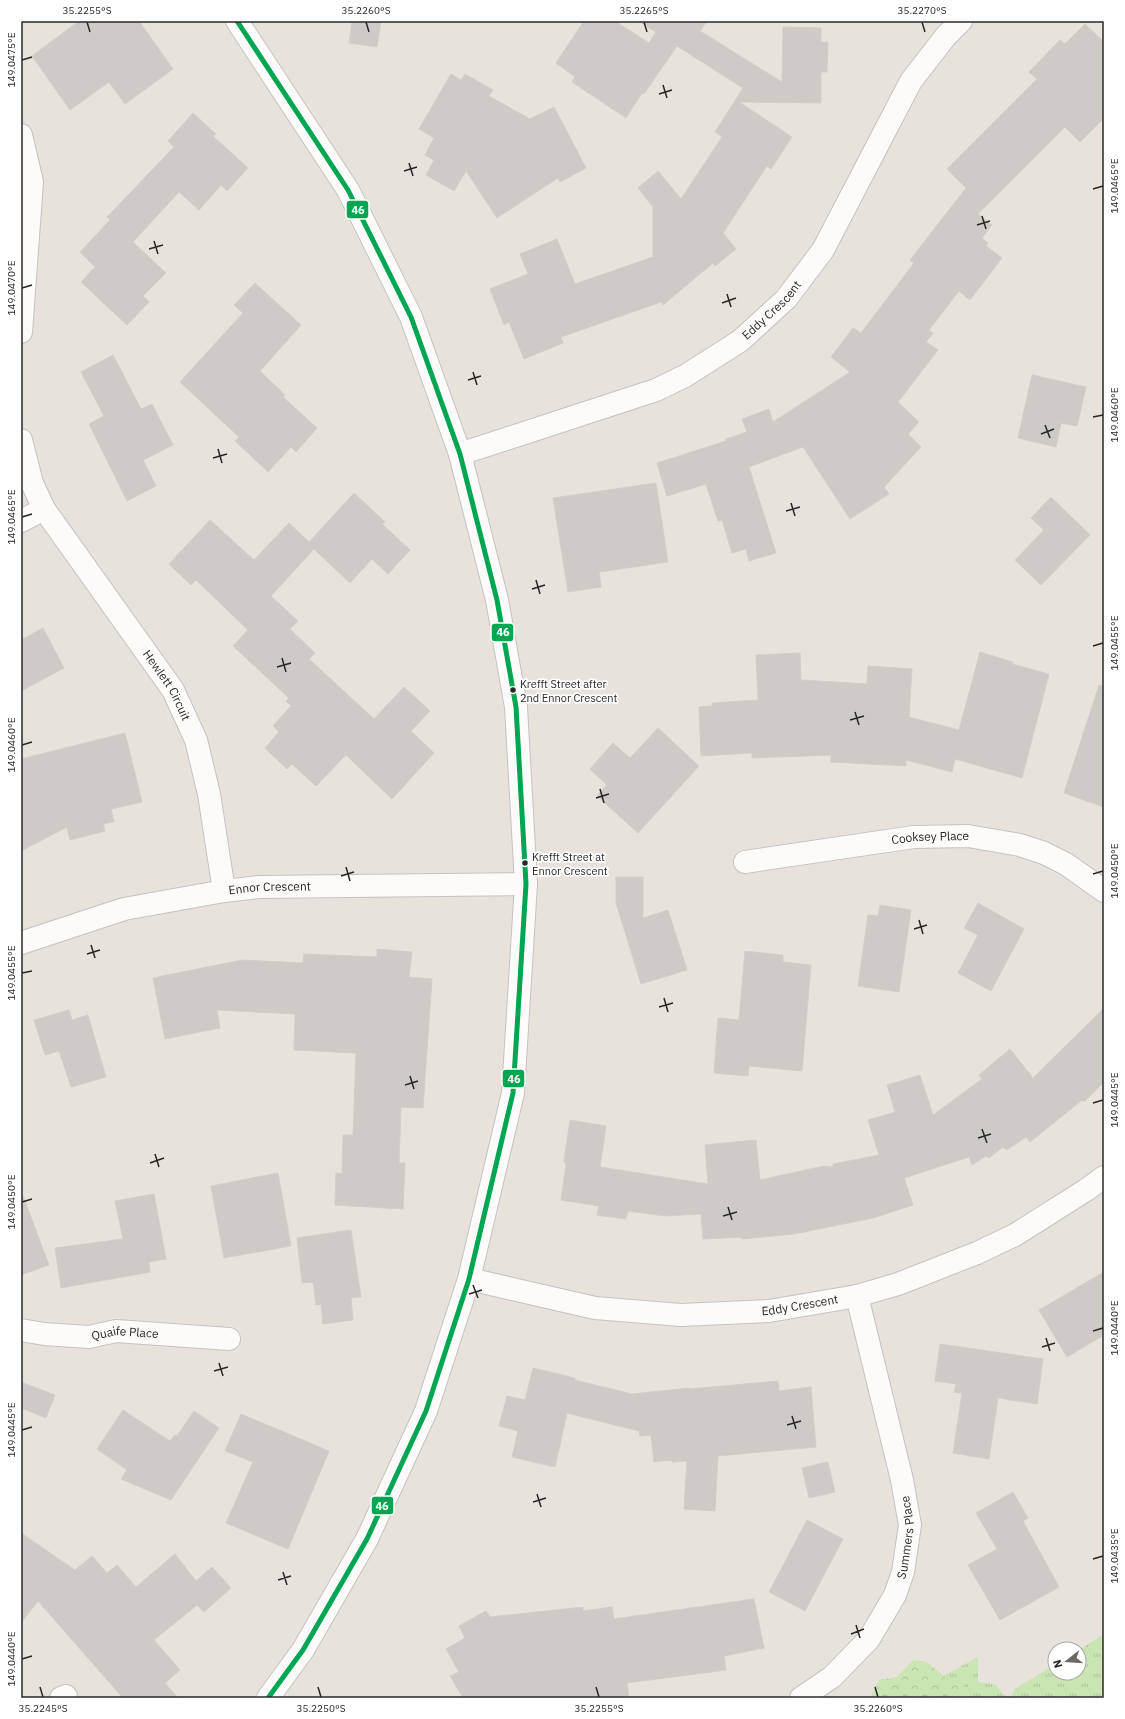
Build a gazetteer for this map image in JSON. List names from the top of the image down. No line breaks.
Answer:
{"streets":{"street":["Eddy Crescent","Hewlett Circuit","Cooksey Place","Ennor Crescent","Quaife Place","Summers Place"]},"crossings":[["Eddy Crescent","Summers Place"],["Hewlett Circuit","Ennor Crescent"]],"places":["Krefft Street after 2nd Ennor Crescent","Krefft Street at Ennor Crescent"],"lines":["transit line 46"],"north":"left","coordinates":["35.2255°S","35.2260°S","35.2265°S","35.2270°S","149.0475°E","149.0465°E","149.0470°E","149.0460°E","149.0455°E","149.0450°E","149.0445°E","149.0440°E","149.0435°E","35.2245°S","35.2250°S"]}
